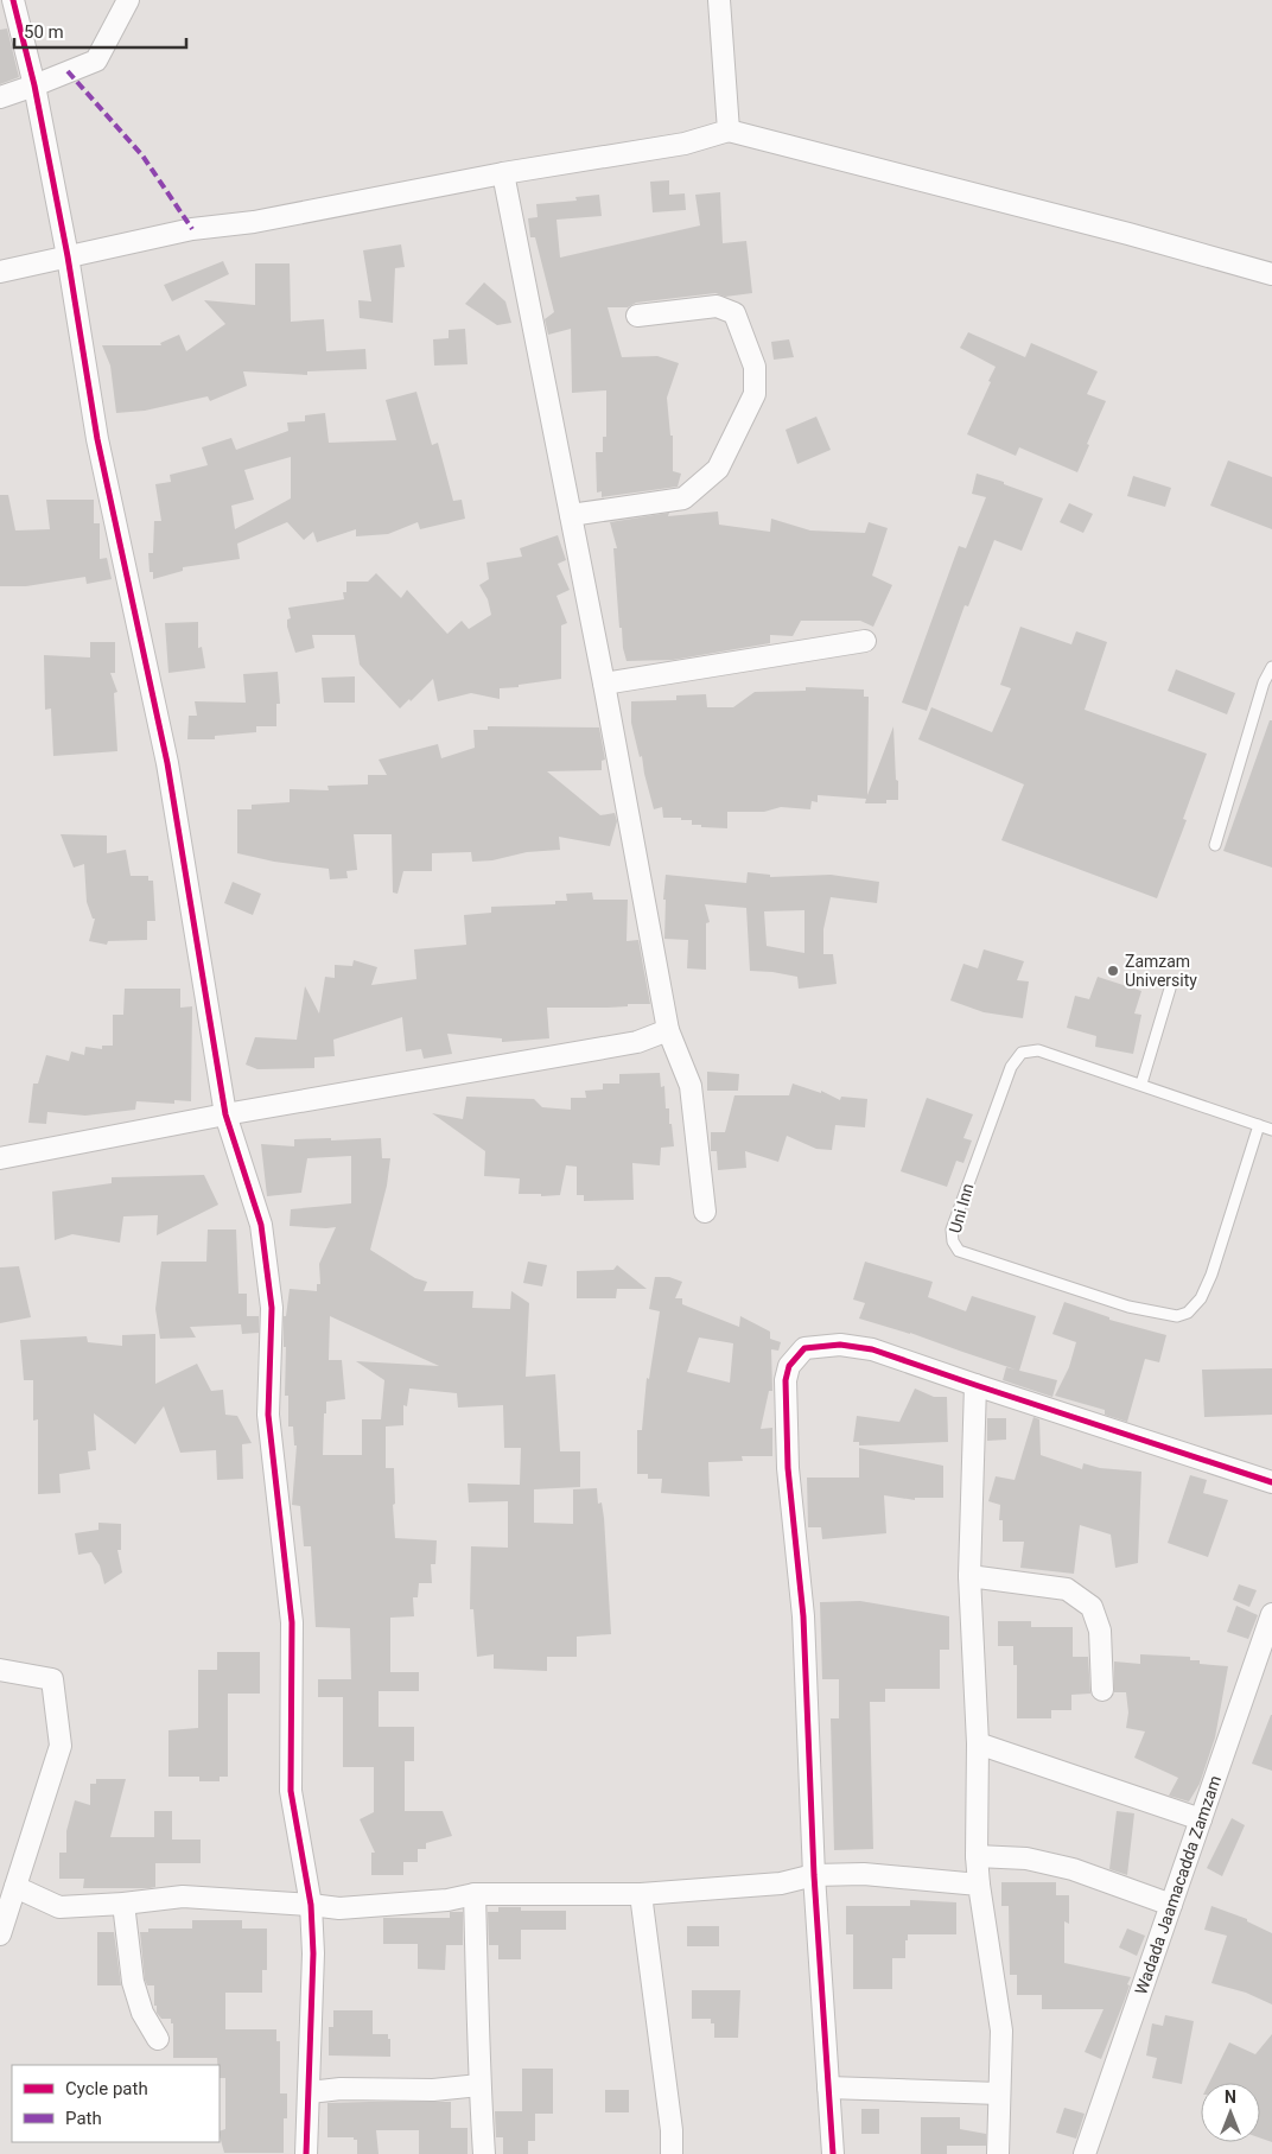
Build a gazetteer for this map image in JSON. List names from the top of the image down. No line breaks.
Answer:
{"streets":{"street":["Wadada Jaamacadda Zamzam"],"lane":["Uni Inn"]},"places":["Zamzam University"],"legend":["Cycle path","Path"],"scale_bar":"50 m","north":"top"}
